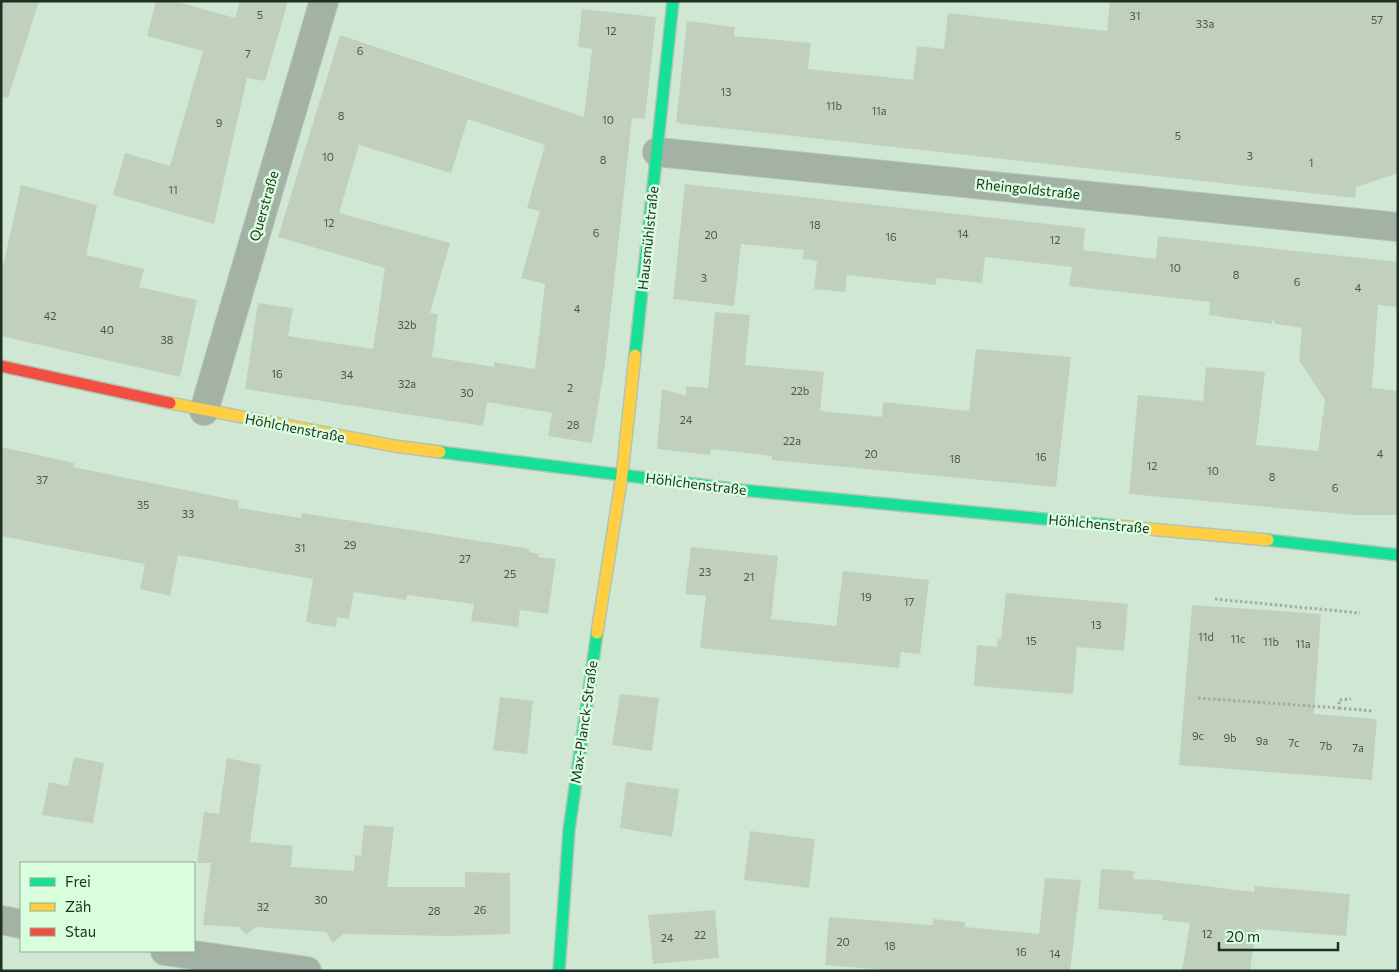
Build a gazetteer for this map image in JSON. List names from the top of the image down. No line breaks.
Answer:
{"streets":{"street":["Rheingoldstraße","Querstraße","Hausmühlstraße","Höhlchenstraße","Max-Planck-Straße"]},"crossings":[["Rheingoldstraße","Hausmühlstraße"],["Querstraße","Höhlchenstraße"],["Hausmühlstraße","Höhlchenstraße"],["Hausmühlstraße","Max-Planck-Straße"],["Höhlchenstraße","Max-Planck-Straße"]],"house_numbers":["5","31","57","33a","12","6","7","13","11b","11a","8","10","9","5","3","10","8","1","11","12","18","6","14","20","16","12","10","8","3","6","4","4","42","32b","40","38","16","34","32a","2","22b","30","24","28","22a","20","4","16","18","12","10","8","37","6","35","33","29","31","27","23","25","21","19","17","13","11d","11c","15","11b","11a","9c","9b","9a","7c","7b","7a","30","32","26","28","12","22","24","20","18","16","14"],"legend":["Frei","Zäh","Stau"],"scale_bar":"20 m"}
